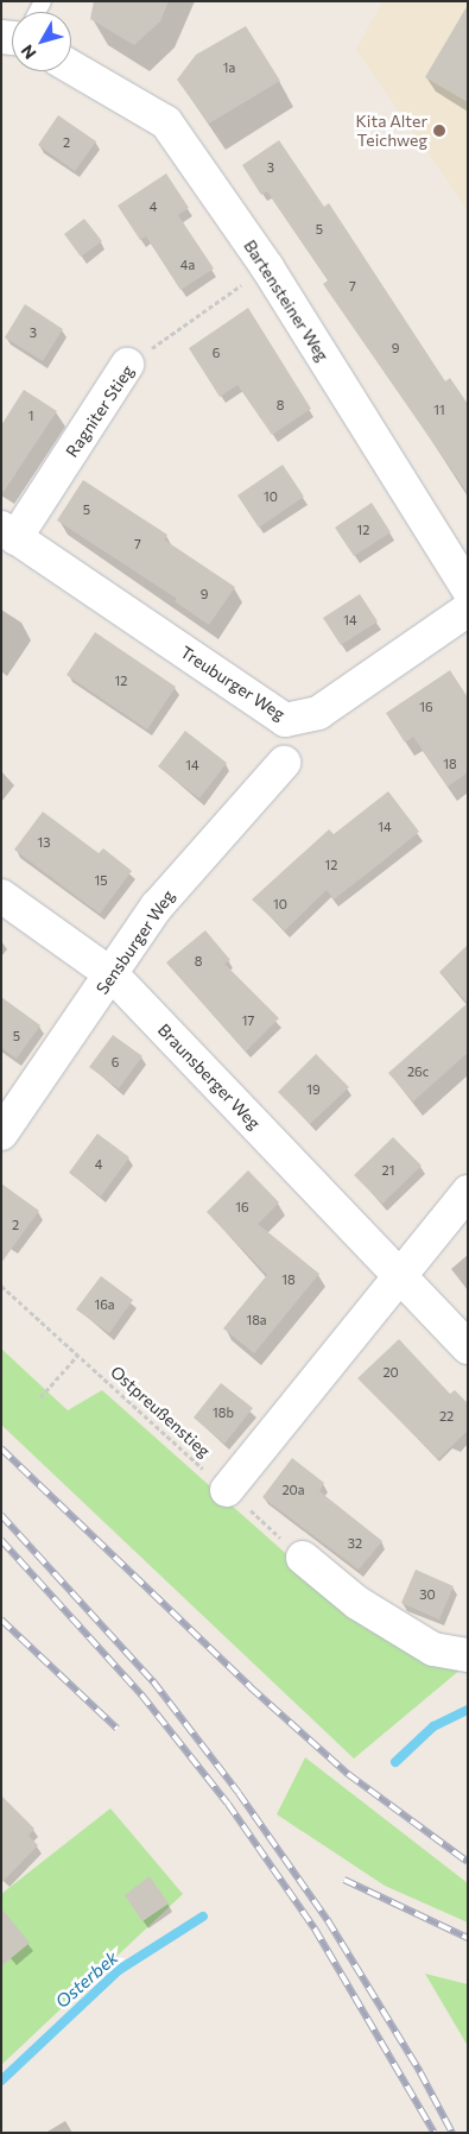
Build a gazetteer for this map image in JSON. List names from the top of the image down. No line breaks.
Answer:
{"streets":{"street":["Bartensteiner Weg","Ragniter Stieg","Treuburger Weg","Sensburger Weg","Braunsberger Weg"],"path":["Ostpreußenstieg"]},"crossings":[["Bartensteiner Weg","Ragniter Stieg"],["Ragniter Stieg","Treuburger Weg"],["Sensburger Weg","Braunsberger Weg"]],"water":["Osterbek"],"places":["Kita Alter Teichweg"],"house_numbers":["1a","2","3","4","5","4a","7","3","9","6","8","11","1","10","5","12","7","9","14","12","16","18","14","14","13","12","15","10","8","17","5","6","26c","19","4","21","16","2","18","16a","18a","20","18b","22","20a","32","30"],"north":"bottom left"}
